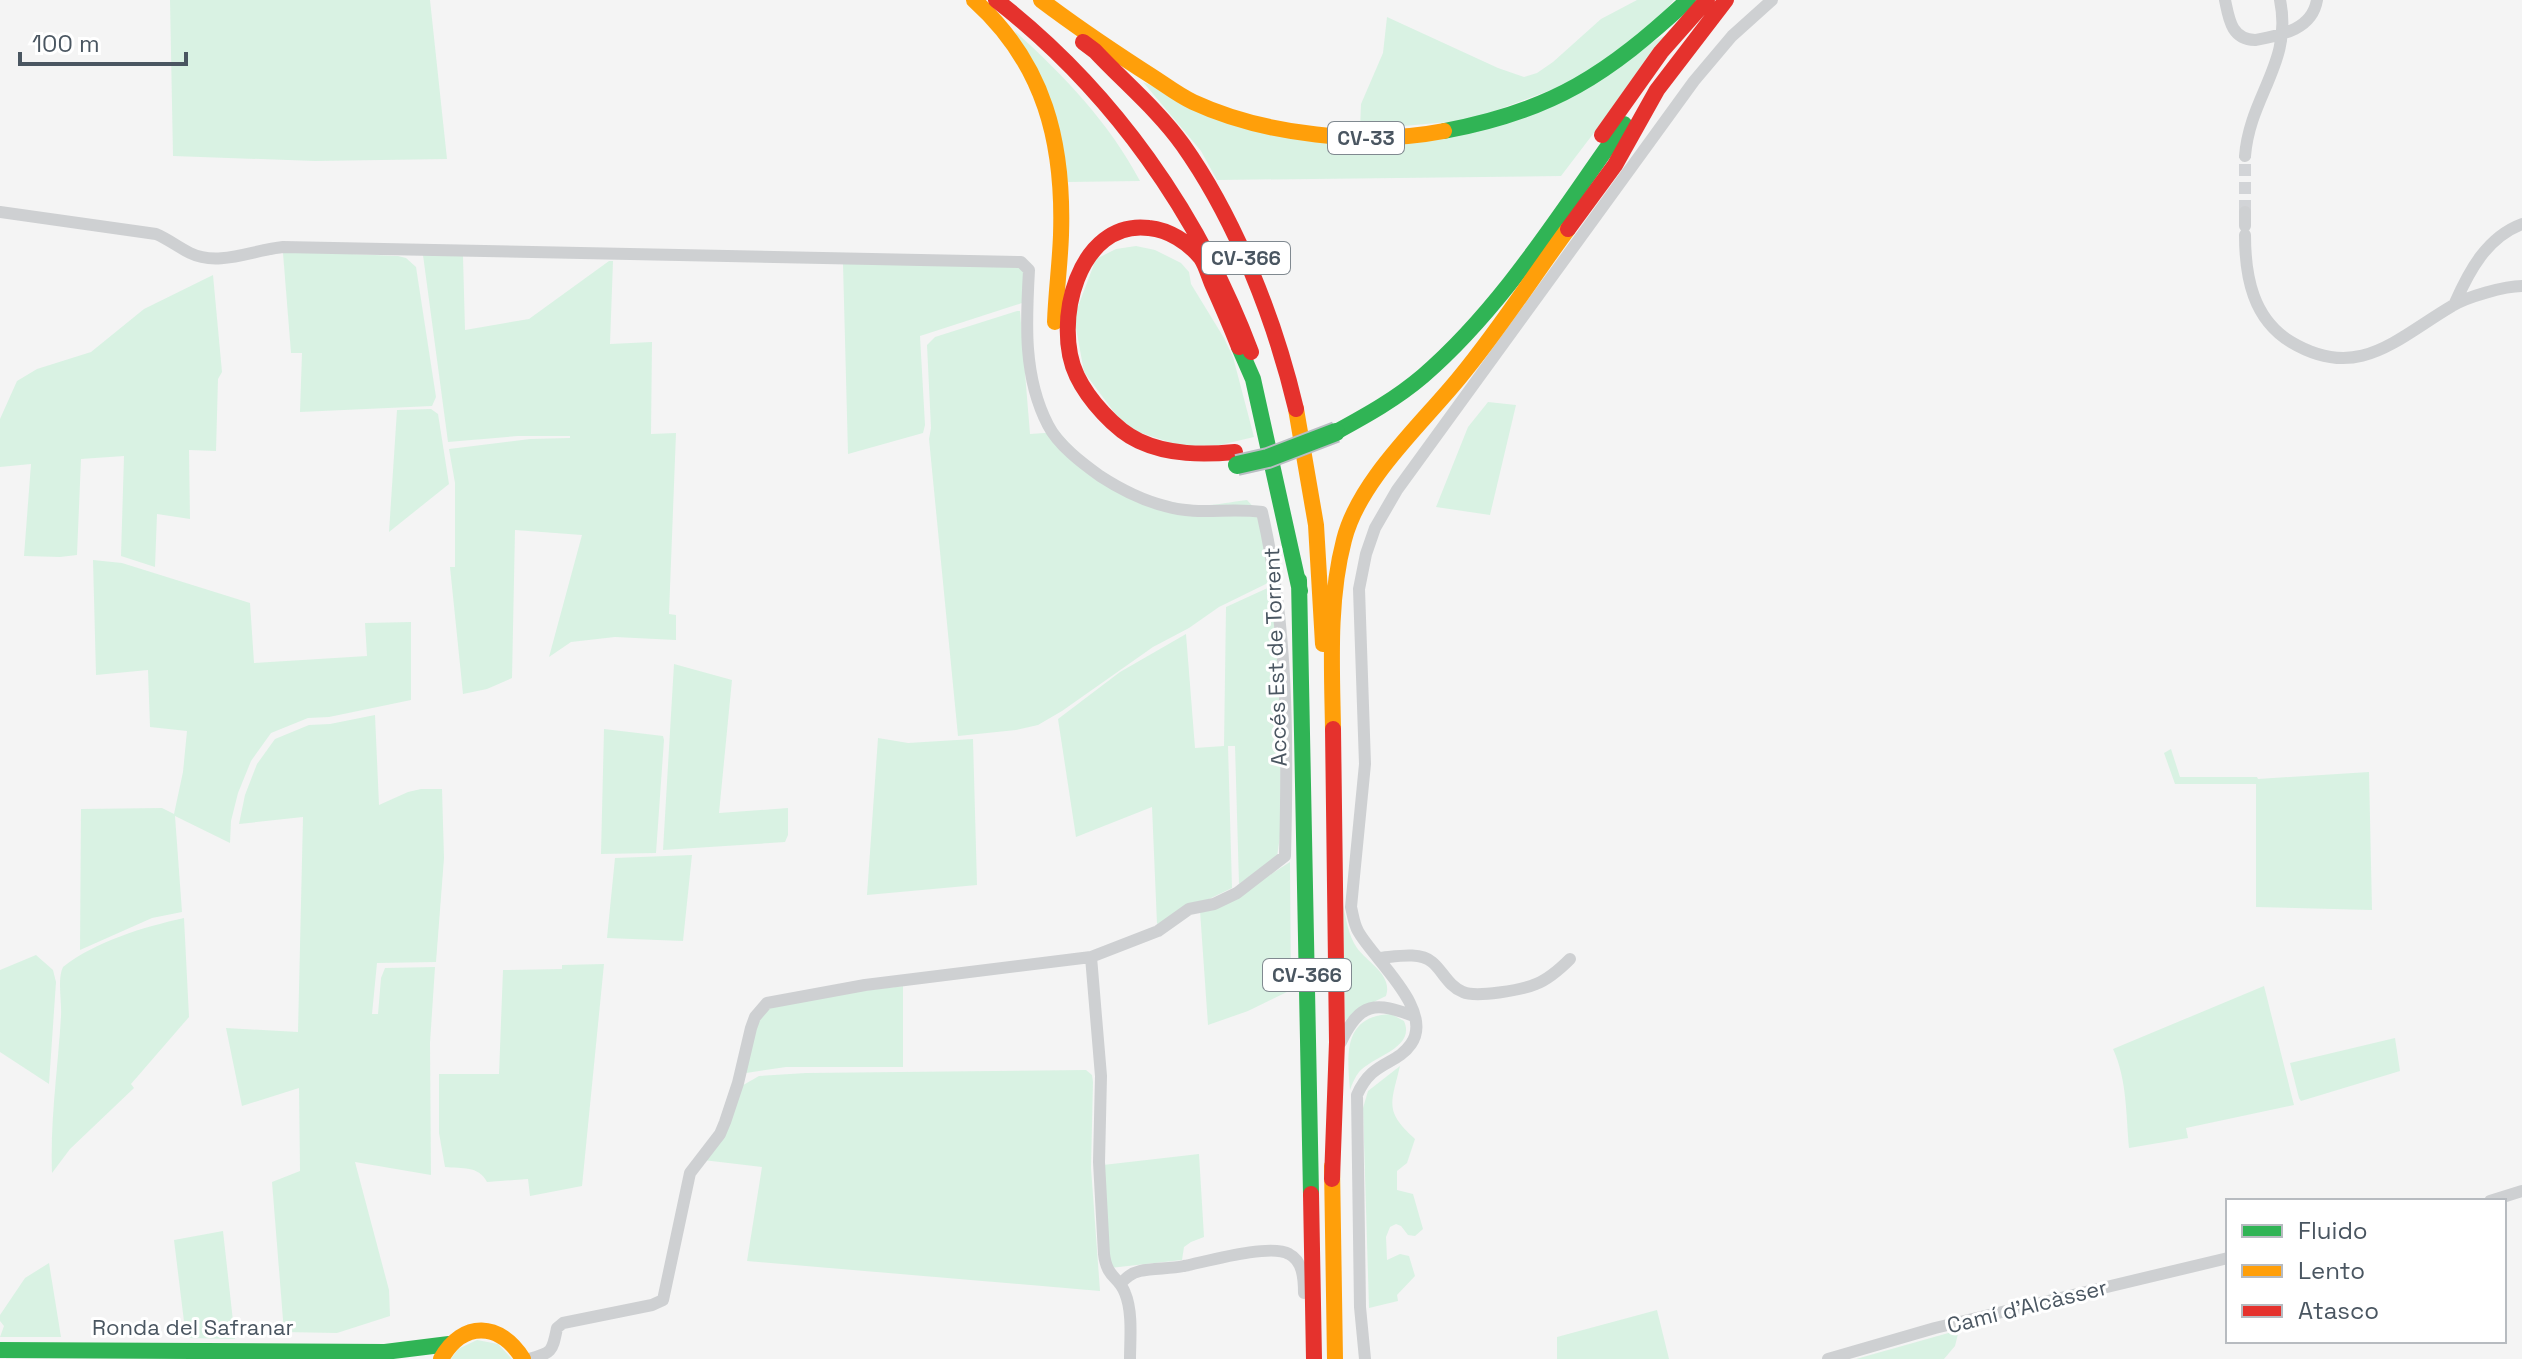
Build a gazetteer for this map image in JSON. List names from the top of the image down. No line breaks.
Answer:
{"streets":{"main road":["CV-33","CV-366","Accés Est de Torrent","Ronda del Safranar"],"street":["Camí d'Alcàsser"]},"legend":["Fluido","Lento","Atasco"],"scale_bar":"100 m"}
